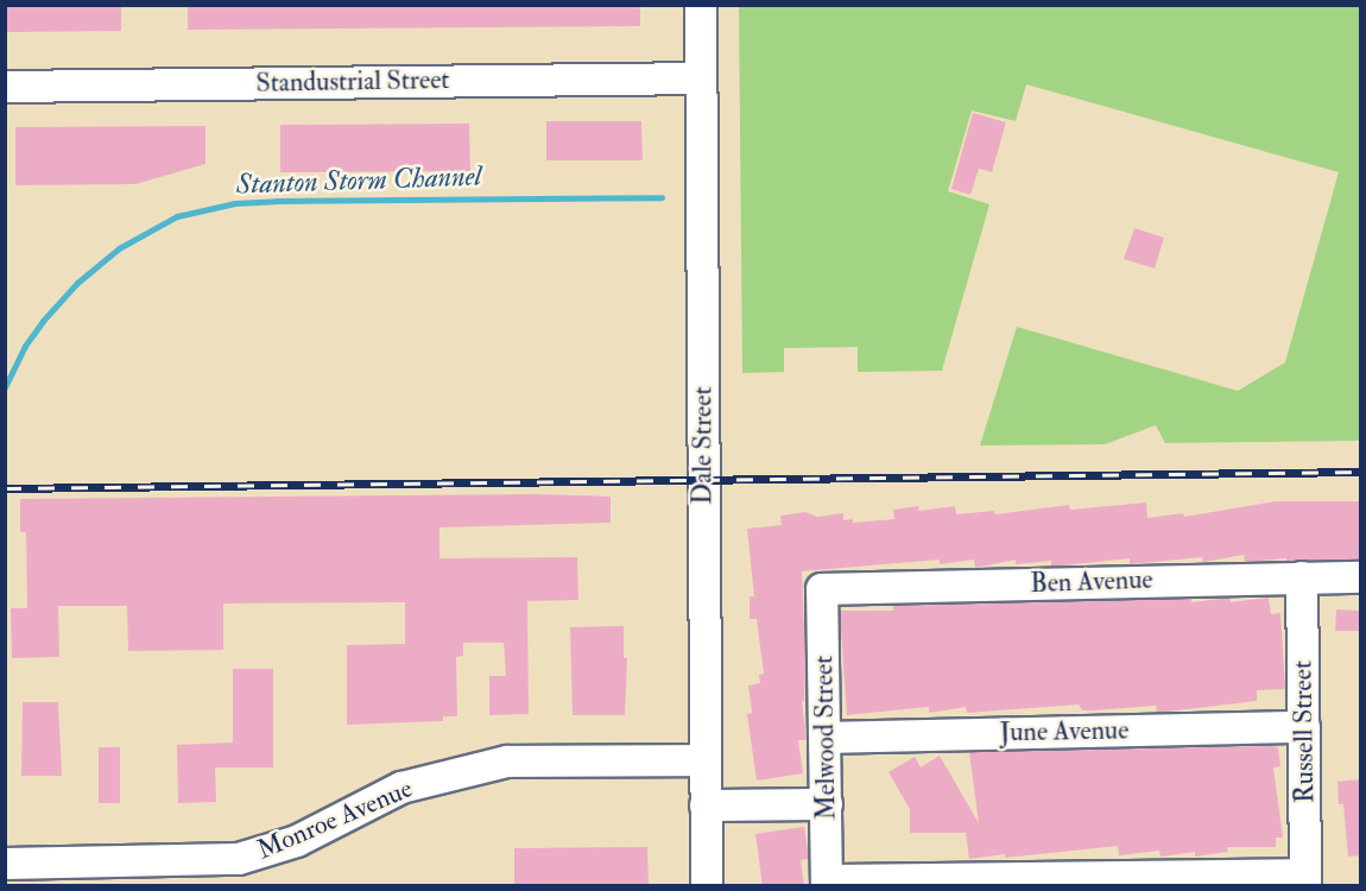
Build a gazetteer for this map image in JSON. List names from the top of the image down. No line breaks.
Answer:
{"streets":{"street":["Standustrial Street","Dale Street","Ben Avenue","June Avenue","Russell Street","Melwood Street","Monroe Avenue"]},"crossings":[["Standustrial Street","Dale Street"],["Dale Street","Monroe Avenue"],["Ben Avenue","Russell Street"],["Ben Avenue","Melwood Street"],["June Avenue","Russell Street"],["June Avenue","Melwood Street"]],"water":["Stanton Storm Channel"]}
